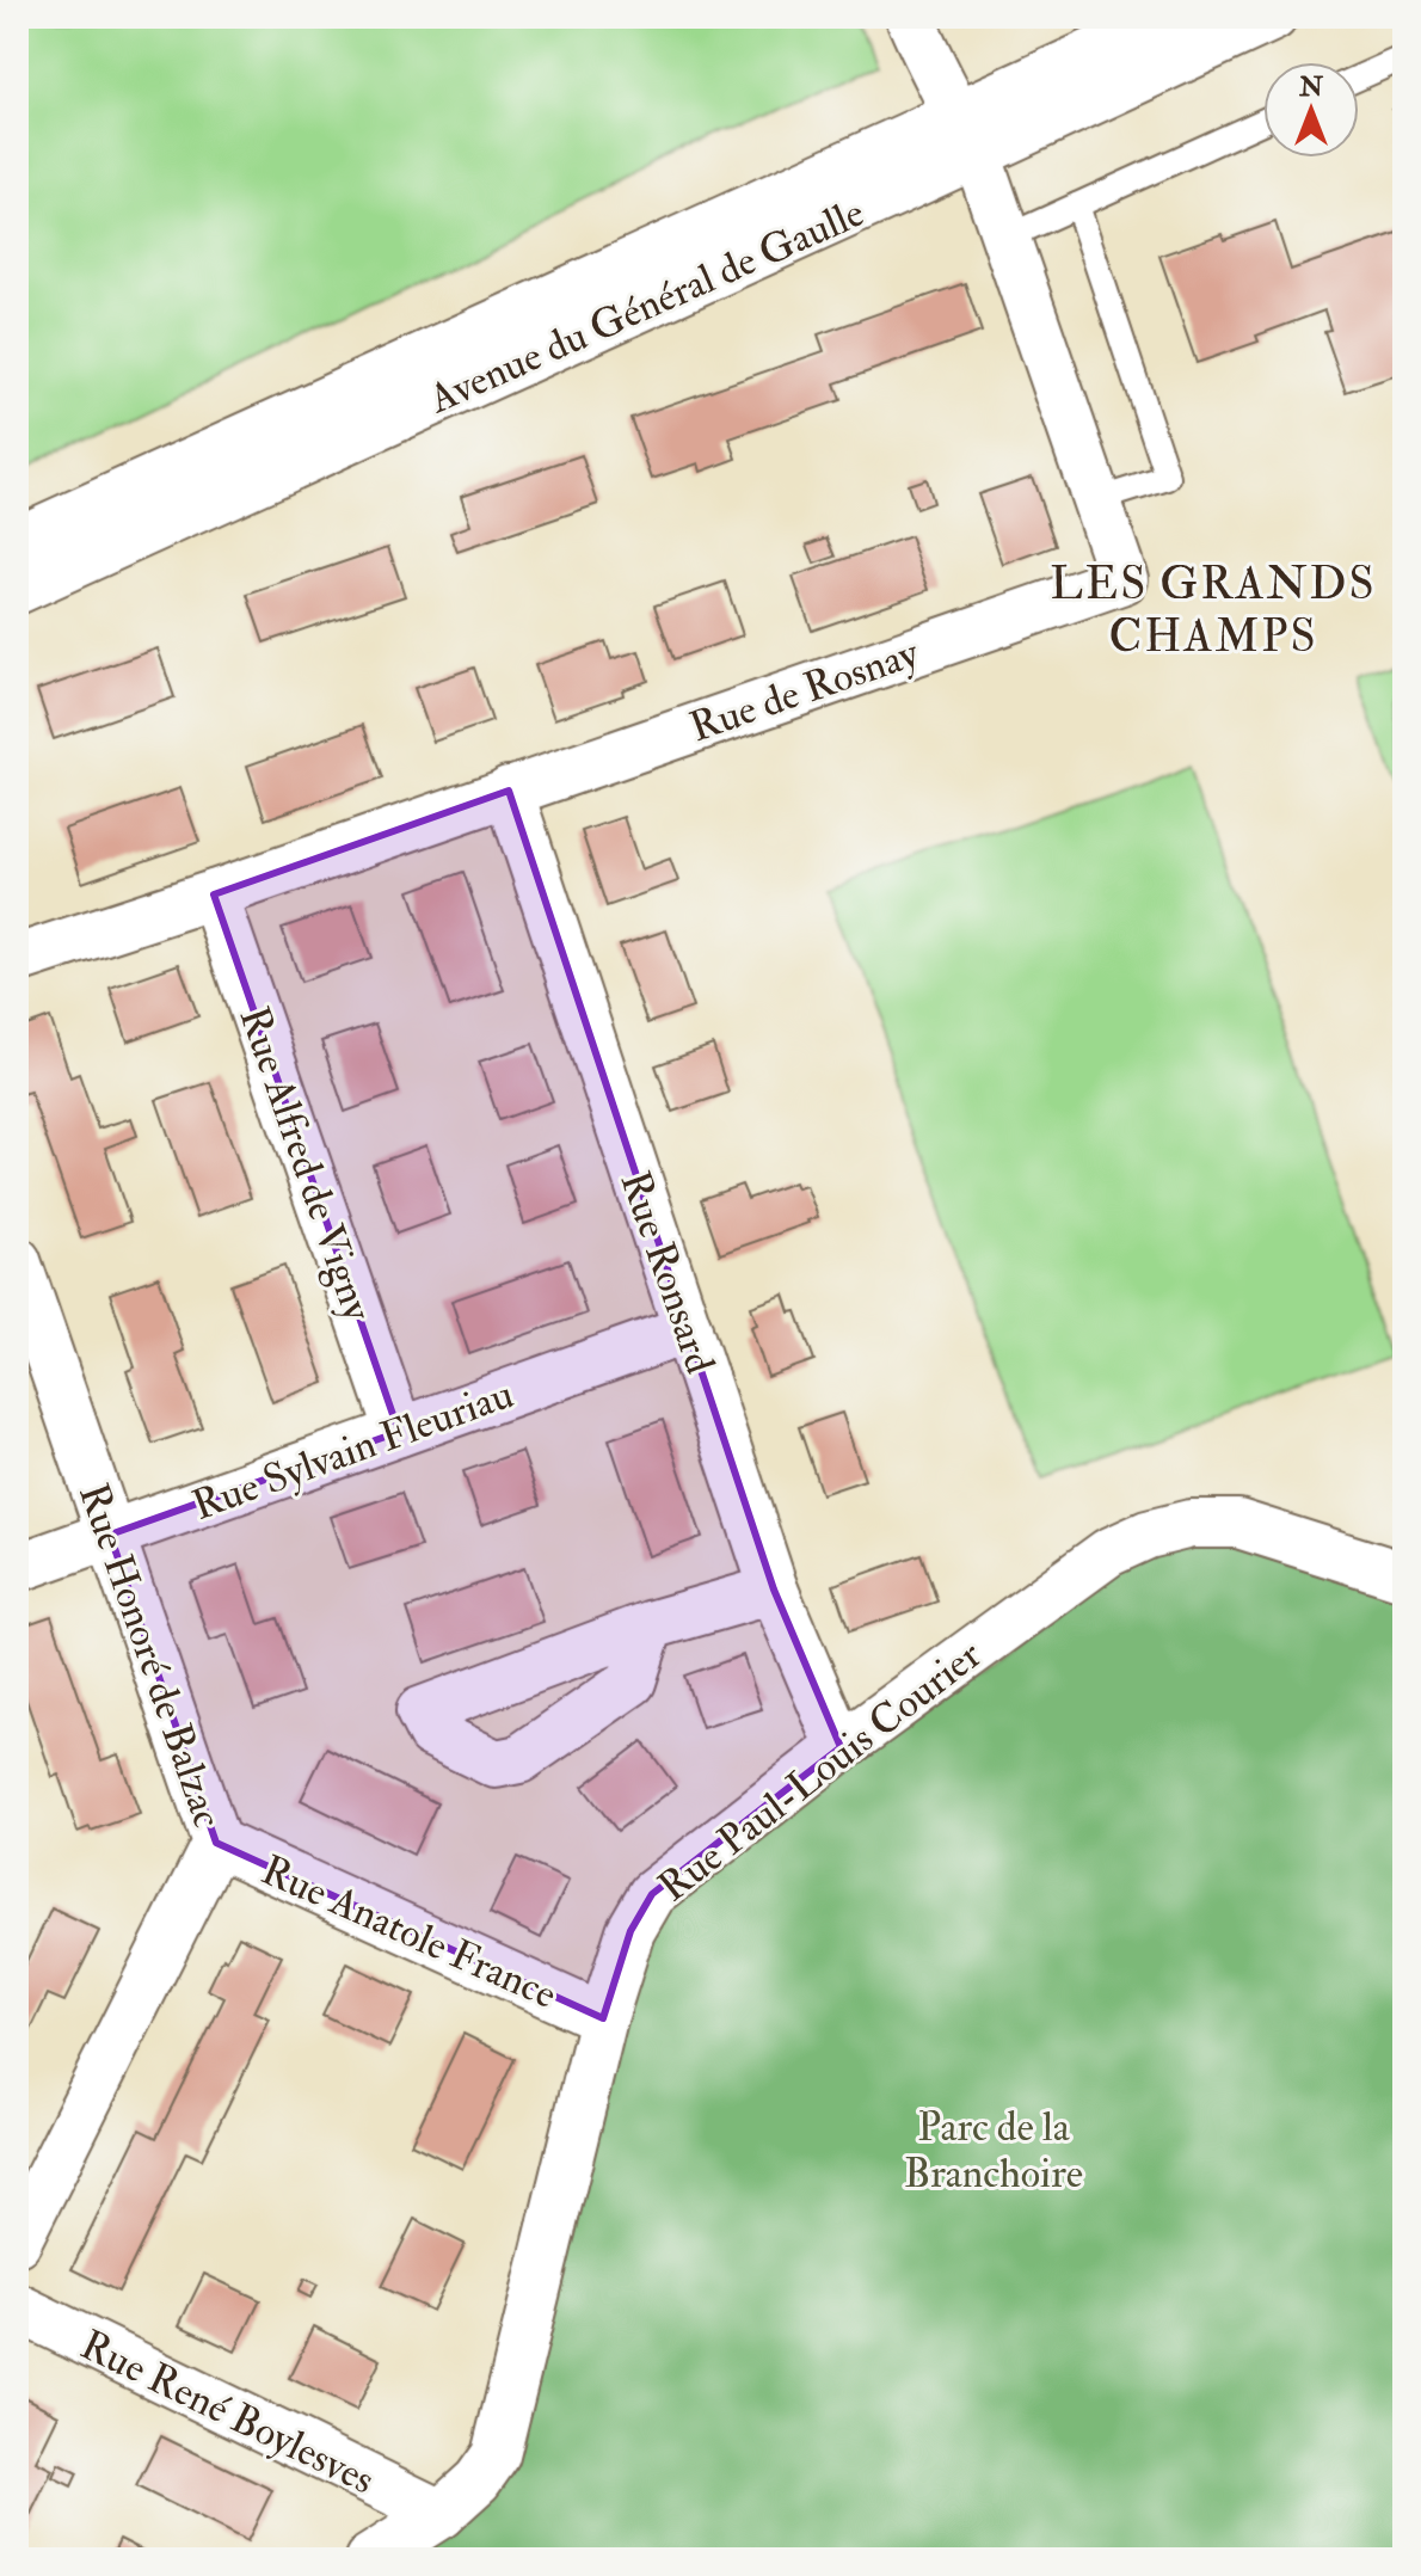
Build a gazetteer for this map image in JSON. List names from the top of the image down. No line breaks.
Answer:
{"streets":{"street":["Avenue du Général de Gaulle","Rue de Rosnay","Rue Alfred de Vigny","Rue Ronsard","Rue Sylvain Fleuriau","Rue Honoré de Balzac","Rue Paul-Louis Courier","Rue Anatole France","Rue René Boylesves"]},"crossings":[["Avenue du Général de Gaulle","Rue de Rosnay"],["Rue de Rosnay","Rue Alfred de Vigny"],["Rue de Rosnay","Rue Ronsard"],["Rue Alfred de Vigny","Rue Sylvain Fleuriau"],["Rue Ronsard","Rue Sylvain Fleuriau"],["Rue Ronsard","Rue Paul-Louis Courier"],["Rue Sylvain Fleuriau","Rue Honoré de Balzac"],["Rue Honoré de Balzac","Rue Anatole France"],["Rue Paul-Louis Courier","Rue Anatole France"],["Rue Paul-Louis Courier","Rue René Boylesves"]],"districts":["LES GRANDS CHAMPS"],"parks":["Parc de la Branchoire"],"north":"top"}
